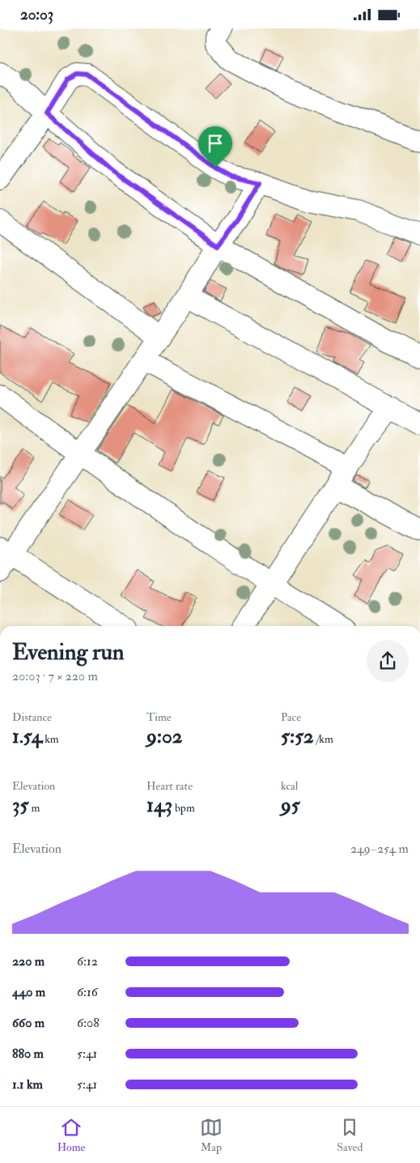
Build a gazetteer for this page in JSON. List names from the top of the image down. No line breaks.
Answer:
{"page":{"status":"20:03","heading":["Evening run","20:03 · 7 × 220 m"],"stats":[["Distance","1.54 km"],["Time","9:02"],["Pace","5:52 /km"],["Elevation","35 m"],["Heart rate","143 bpm"],["kcal","95"]],"chart":["Elevation","249–254 m"],"list":[{"name":"220 m","note":"6:12"},{"name":"440 m","note":"6:16"},{"name":"660 m","note":"6:08"},{"name":"880 m","note":"5:41"},{"name":"1.1 km","note":"5:41"}],"tabs":["Home","Map","Saved"]}}
